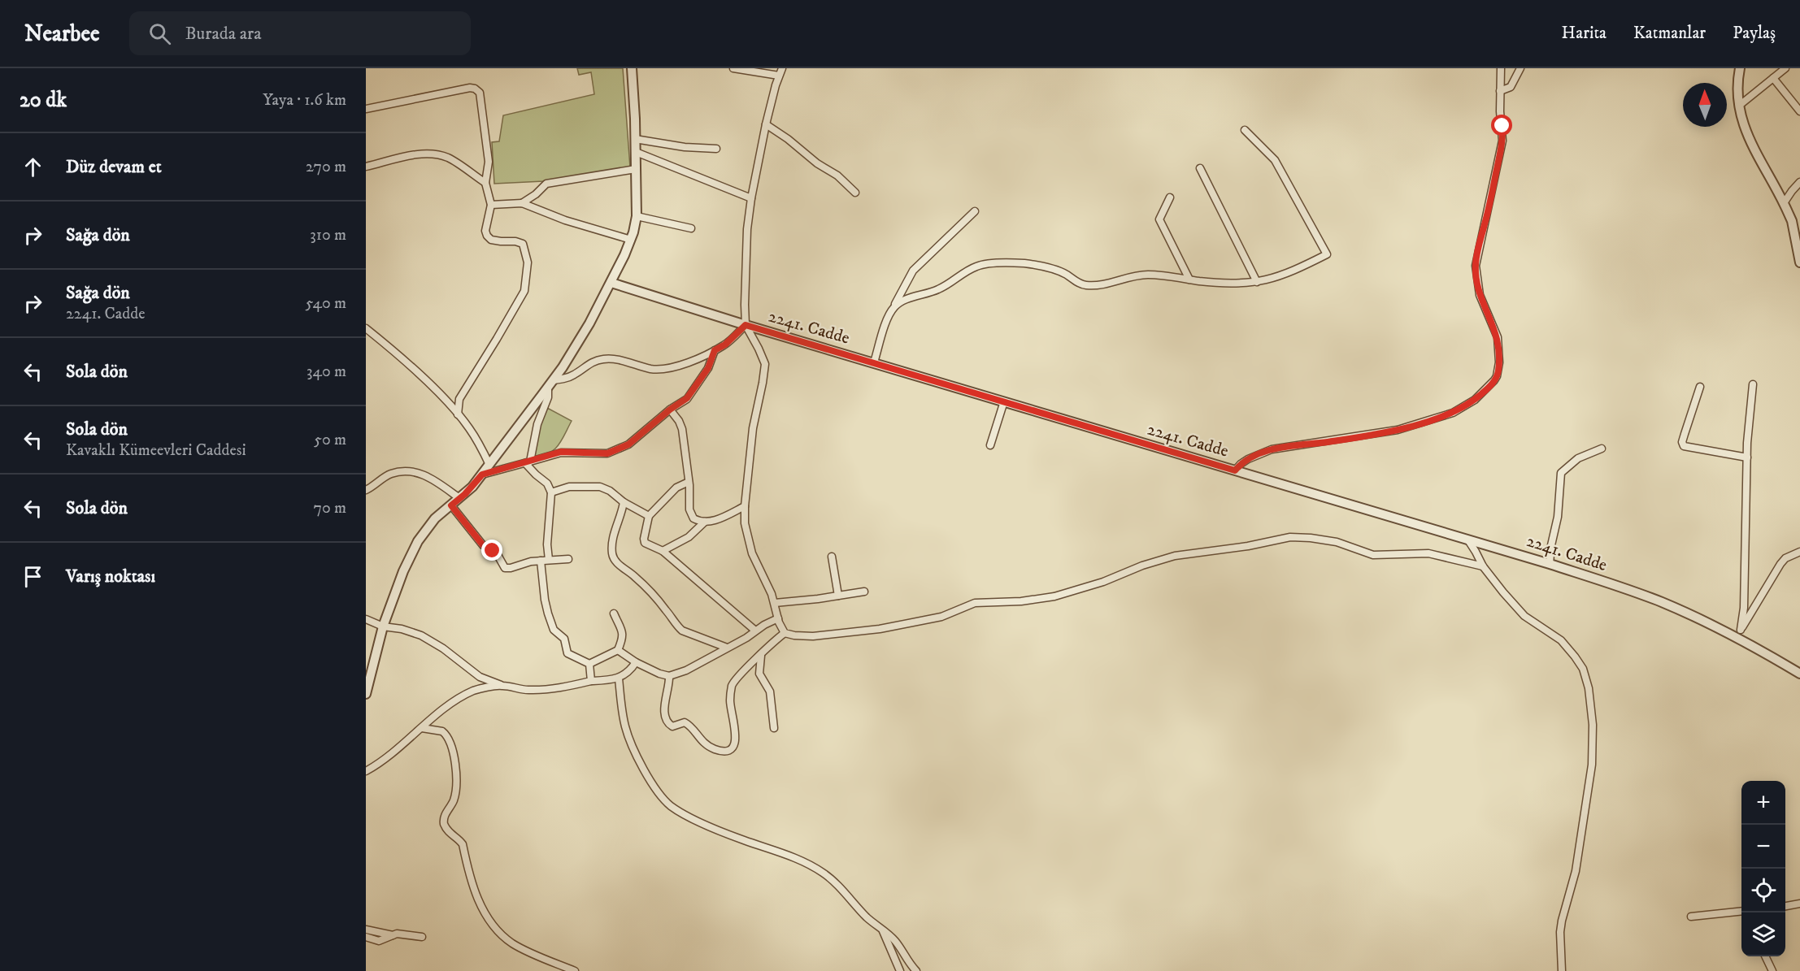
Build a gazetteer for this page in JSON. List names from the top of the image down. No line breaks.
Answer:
{"streets":{"street":["2241. Cadde"]},"north":"top","page":{"header":"Nearbee","search":"Burada ara","nav":["Harita","Katmanlar","Paylaş"],"heading":["20 dk","Yaya · 1.6 km"],"list":[["Düz devam et","270 m"],["Sağa dön","310 m"],["Sağa dön","2241. Cadde","540 m"],["Sola dön","340 m"],["Sola dön","Kavaklı Kümeevleri Caddesi","50 m"],["Sola dön","70 m"],"Varış noktası"],"map_buttons":["+","−"]}}
